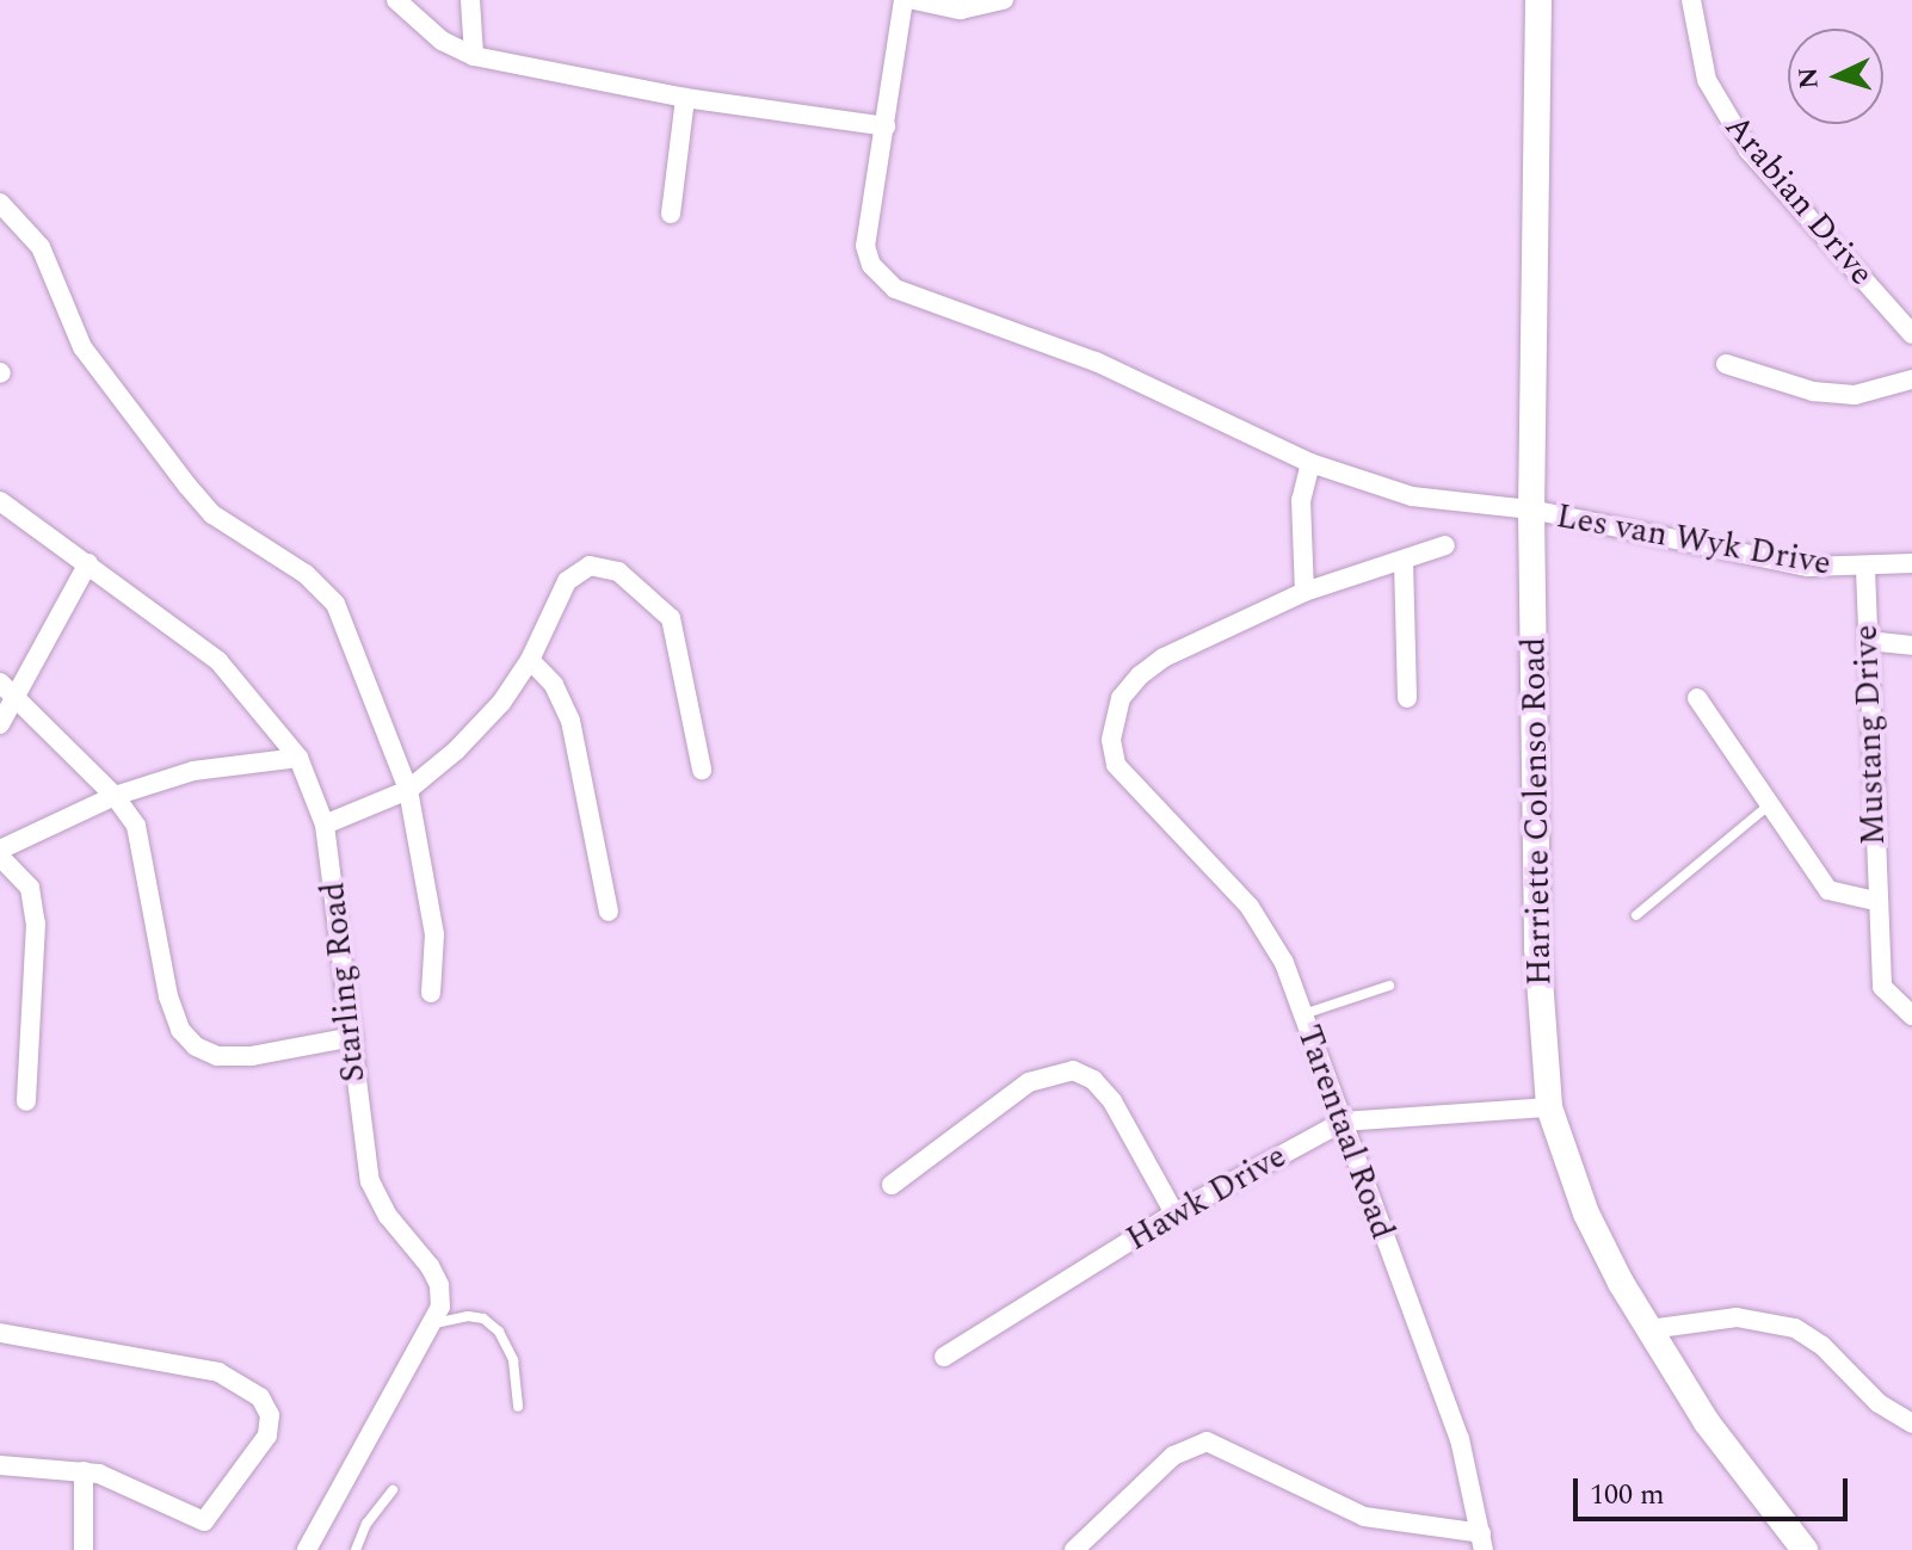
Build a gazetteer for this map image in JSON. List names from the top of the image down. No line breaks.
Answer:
{"streets":{"street":["Arabian Drive","Les van Wyk Drive","Mustang Drive","Harriette Colenso Road","Starling Road","Tarentaal Road","Hawk Drive"]},"crossings":[["Les van Wyk Drive","Mustang Drive"],["Les van Wyk Drive","Harriette Colenso Road"],["Harriette Colenso Road","Hawk Drive"],["Tarentaal Road","Hawk Drive"]],"scale_bar":"100 m","north":"left"}
